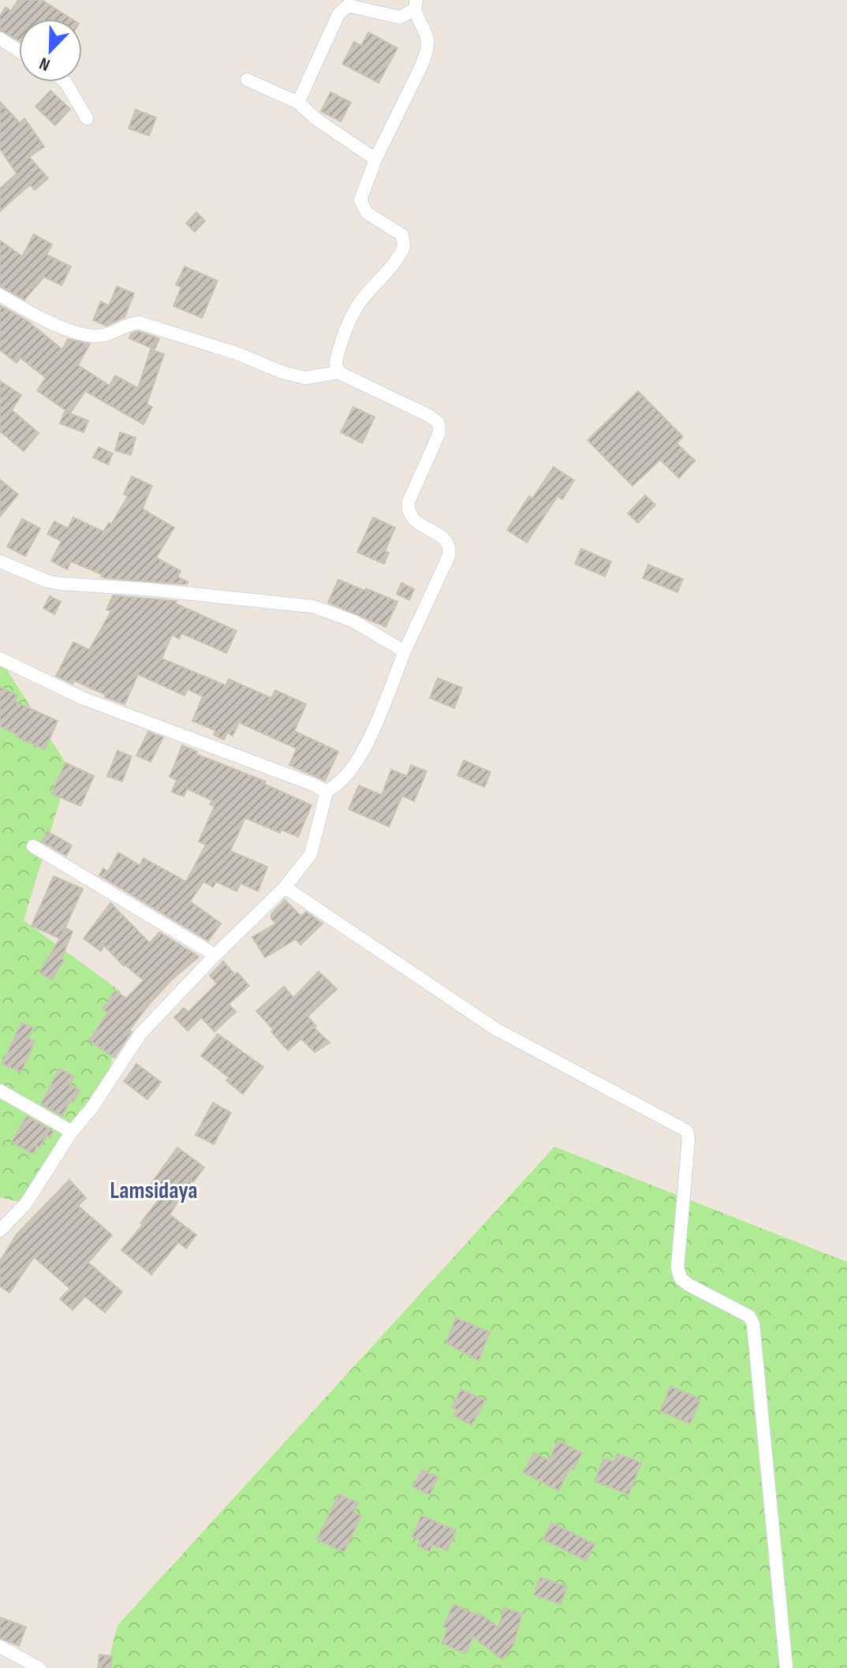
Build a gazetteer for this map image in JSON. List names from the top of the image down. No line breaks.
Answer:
{"districts":["Lamsidaya"],"north":"bottom left"}
